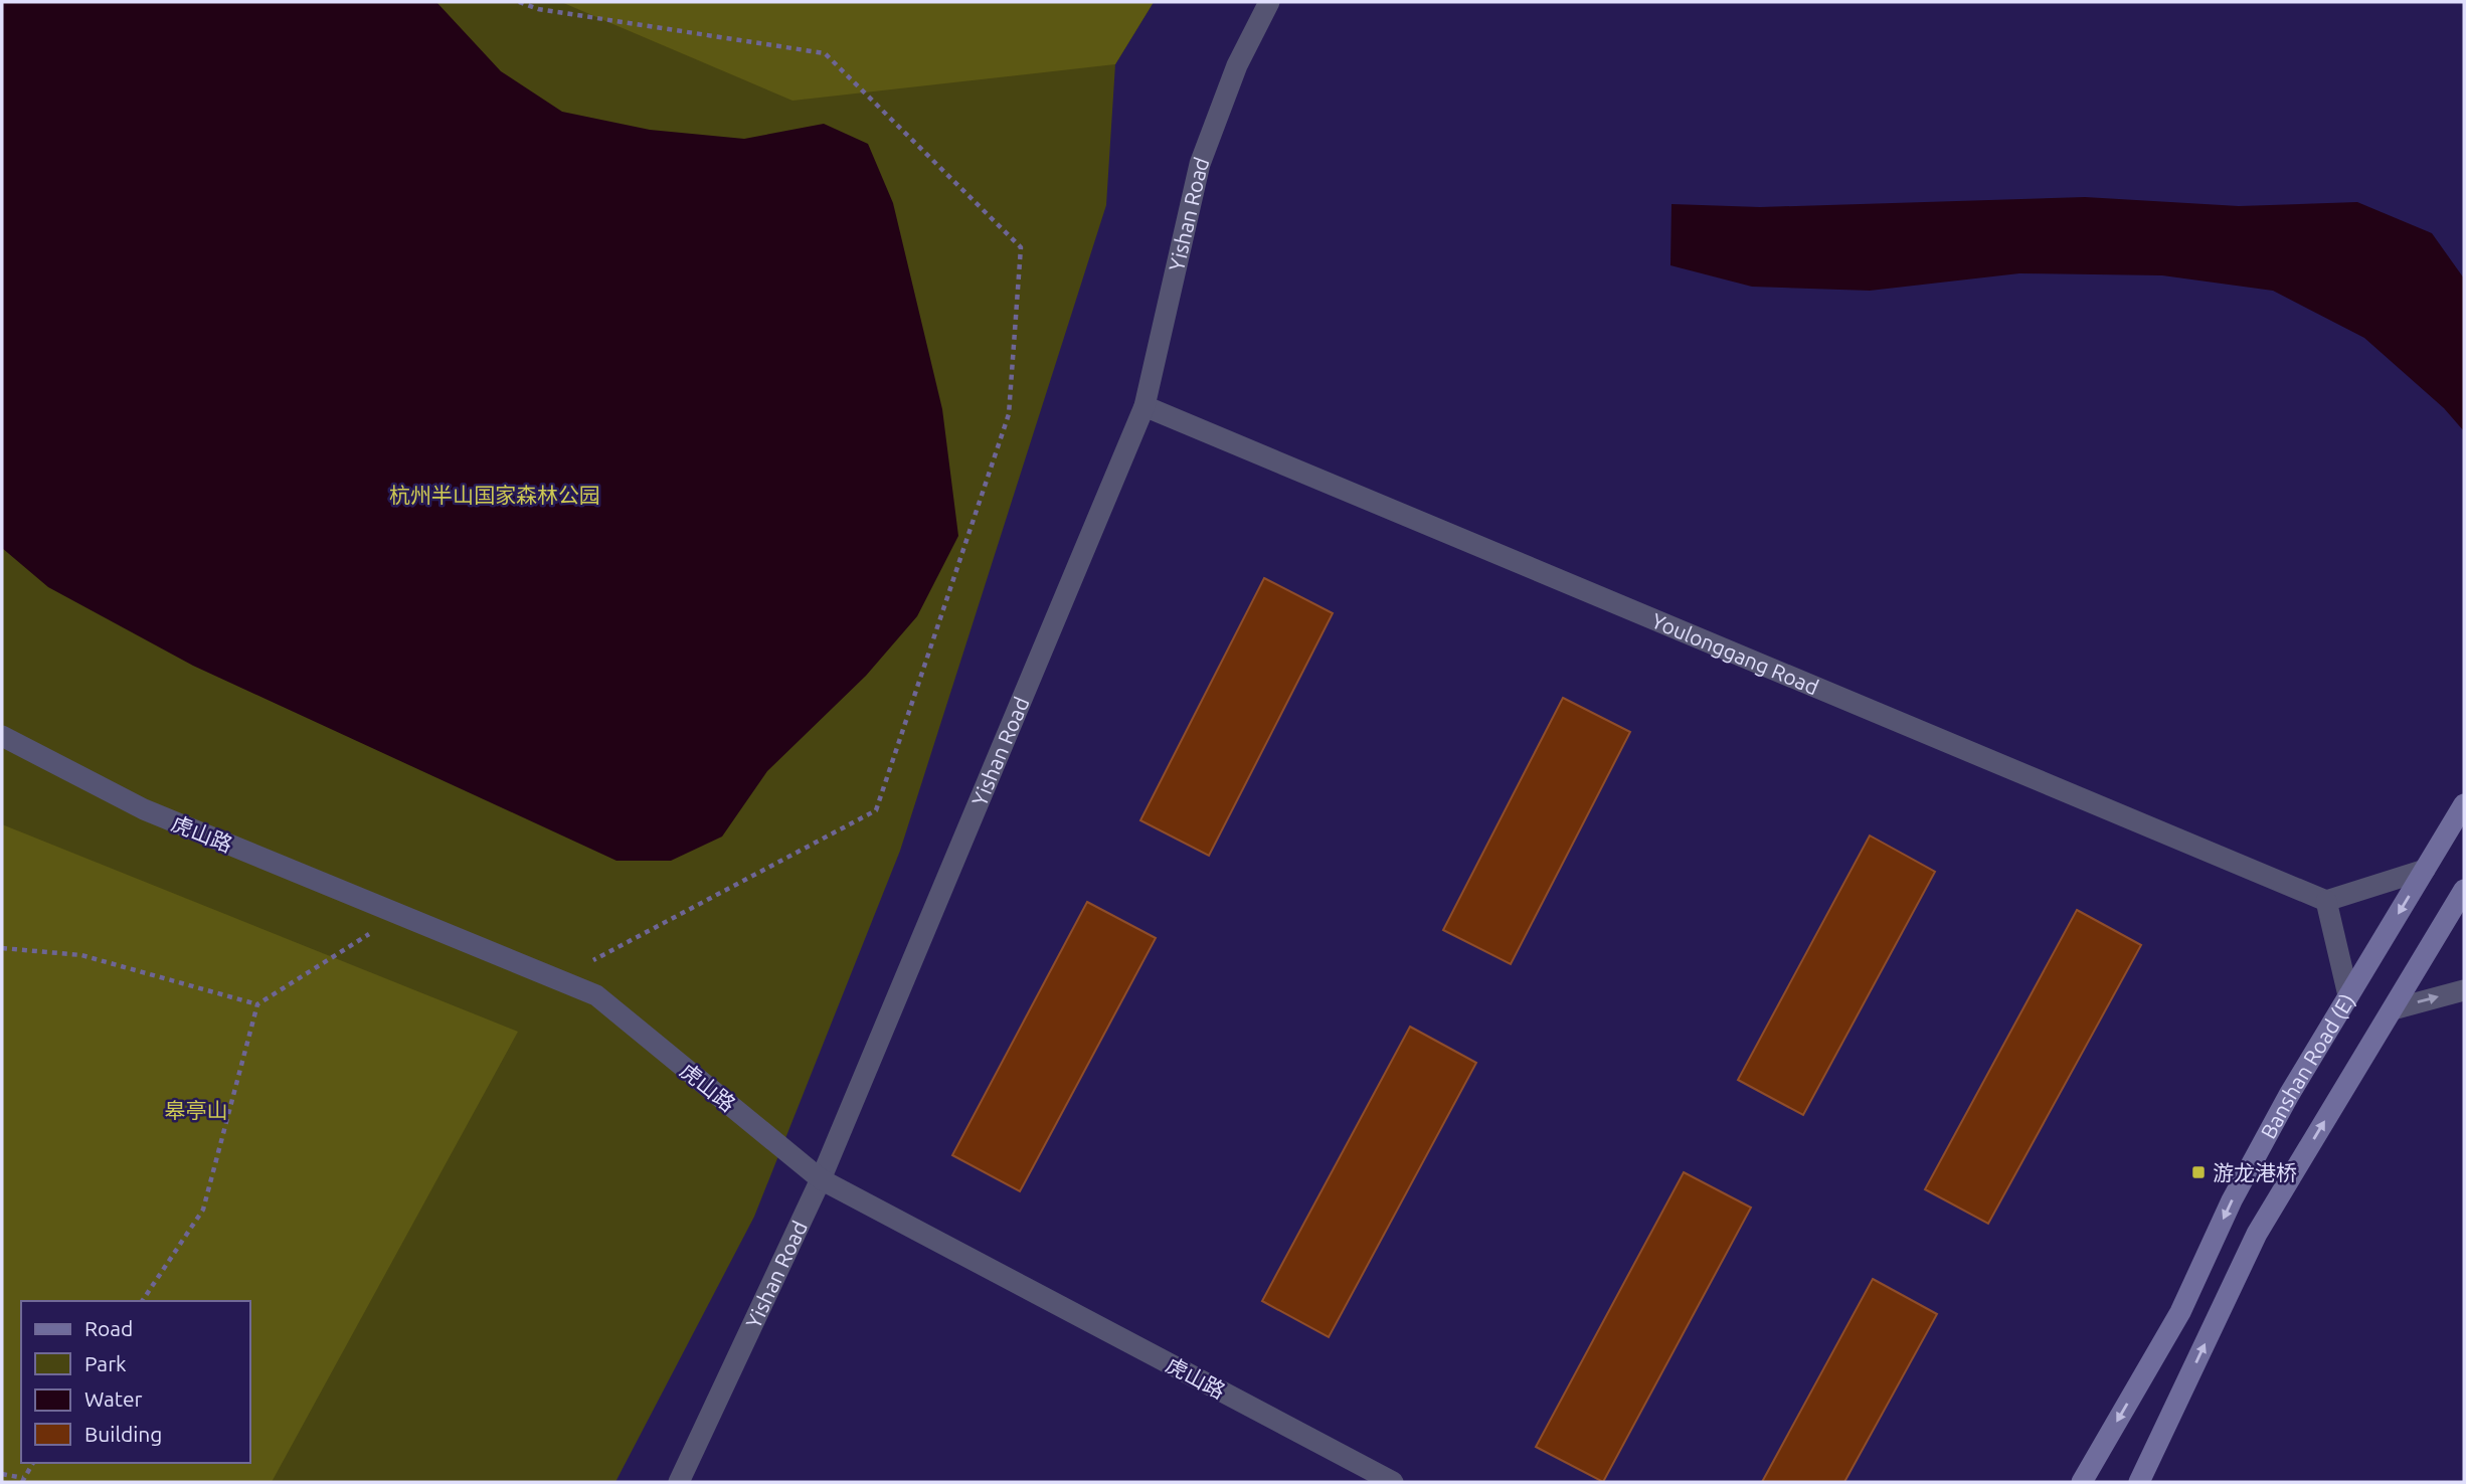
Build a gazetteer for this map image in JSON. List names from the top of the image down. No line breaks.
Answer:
{"streets":{"main road":["Banshan Road (E)"],"street":["Yishan Road","Youlonggang Road","虎山路"]},"crossings":[["Yishan Road","Youlonggang Road"],["Yishan Road","虎山路"]],"parks":["杭州半山国家森林公园","皋亭山"],"places":{"transit":["游龙港桥"]},"legend":["Road","Park","Water","Building"]}
